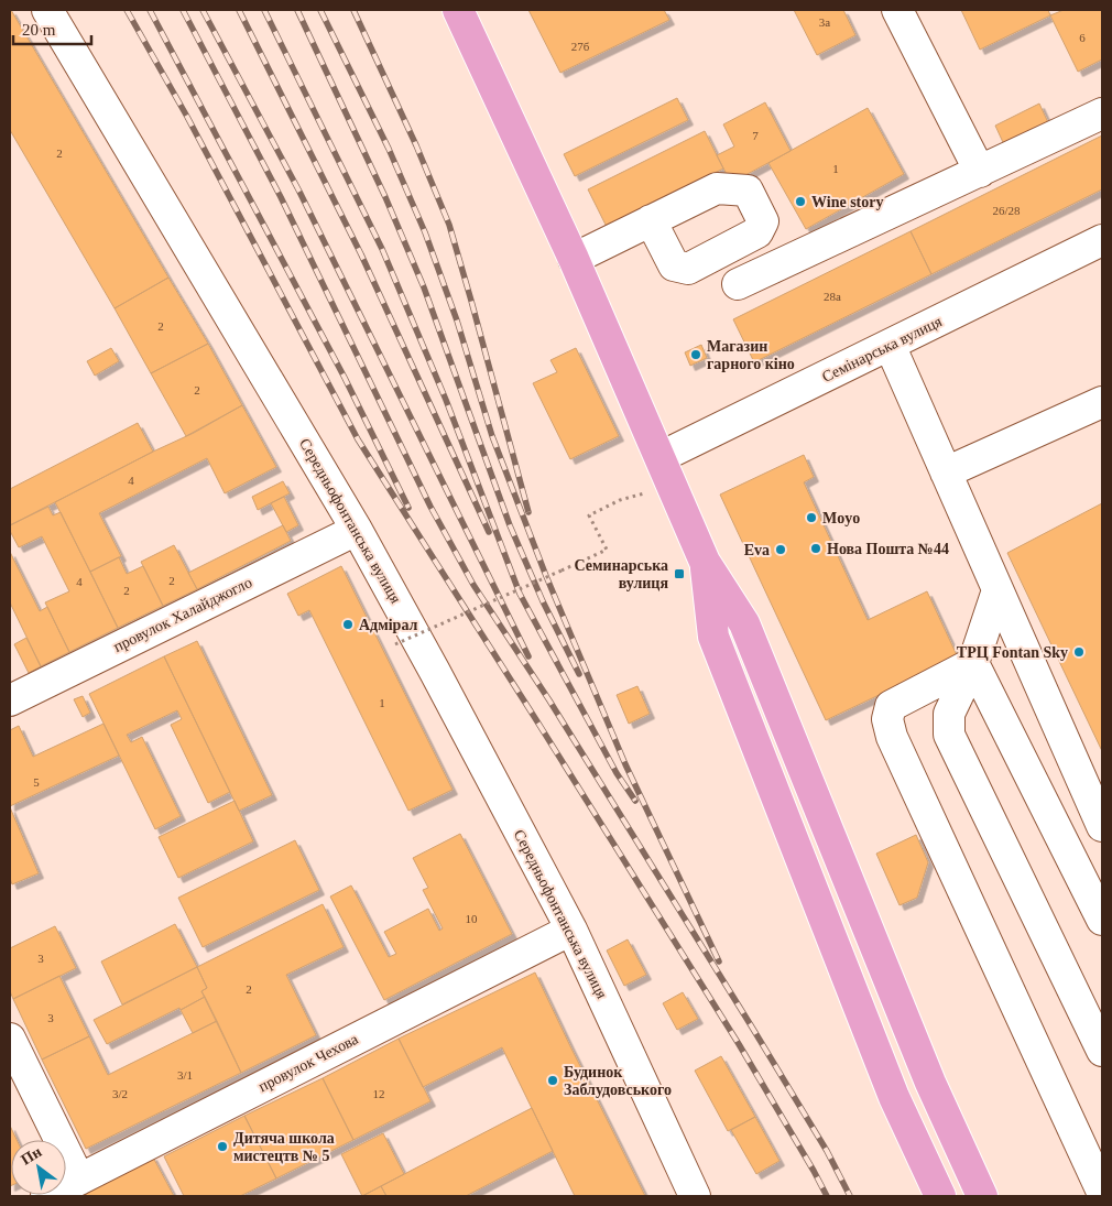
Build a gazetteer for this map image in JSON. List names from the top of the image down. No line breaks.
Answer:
{"streets":{"street":["Семінарська вулиця","Середньофонтанська вулиця","провулок Халайджогло","провулок Чехова"]},"crossings":[["Середньофонтанська вулиця","провулок Халайджогло"],["Середньофонтанська вулиця","провулок Чехова"]],"places":{"other":["Wine story","Магазин гарного кіно","Moyo","Нова Пошта №44","Eva","Адмірал","ТРЦ Fontan Sky","Будинок Заблудовського","Дитяча школа мистецтв № 5"],"transit":["Семинарська вулиця"]},"house_numbers":["3а","6","27б","7","2","1","26/28","28а","2","2","4","2","4","2","1","5","10","3","2","3","3/1","3/2","12"],"scale_bar":"20 m","north":"top left"}
